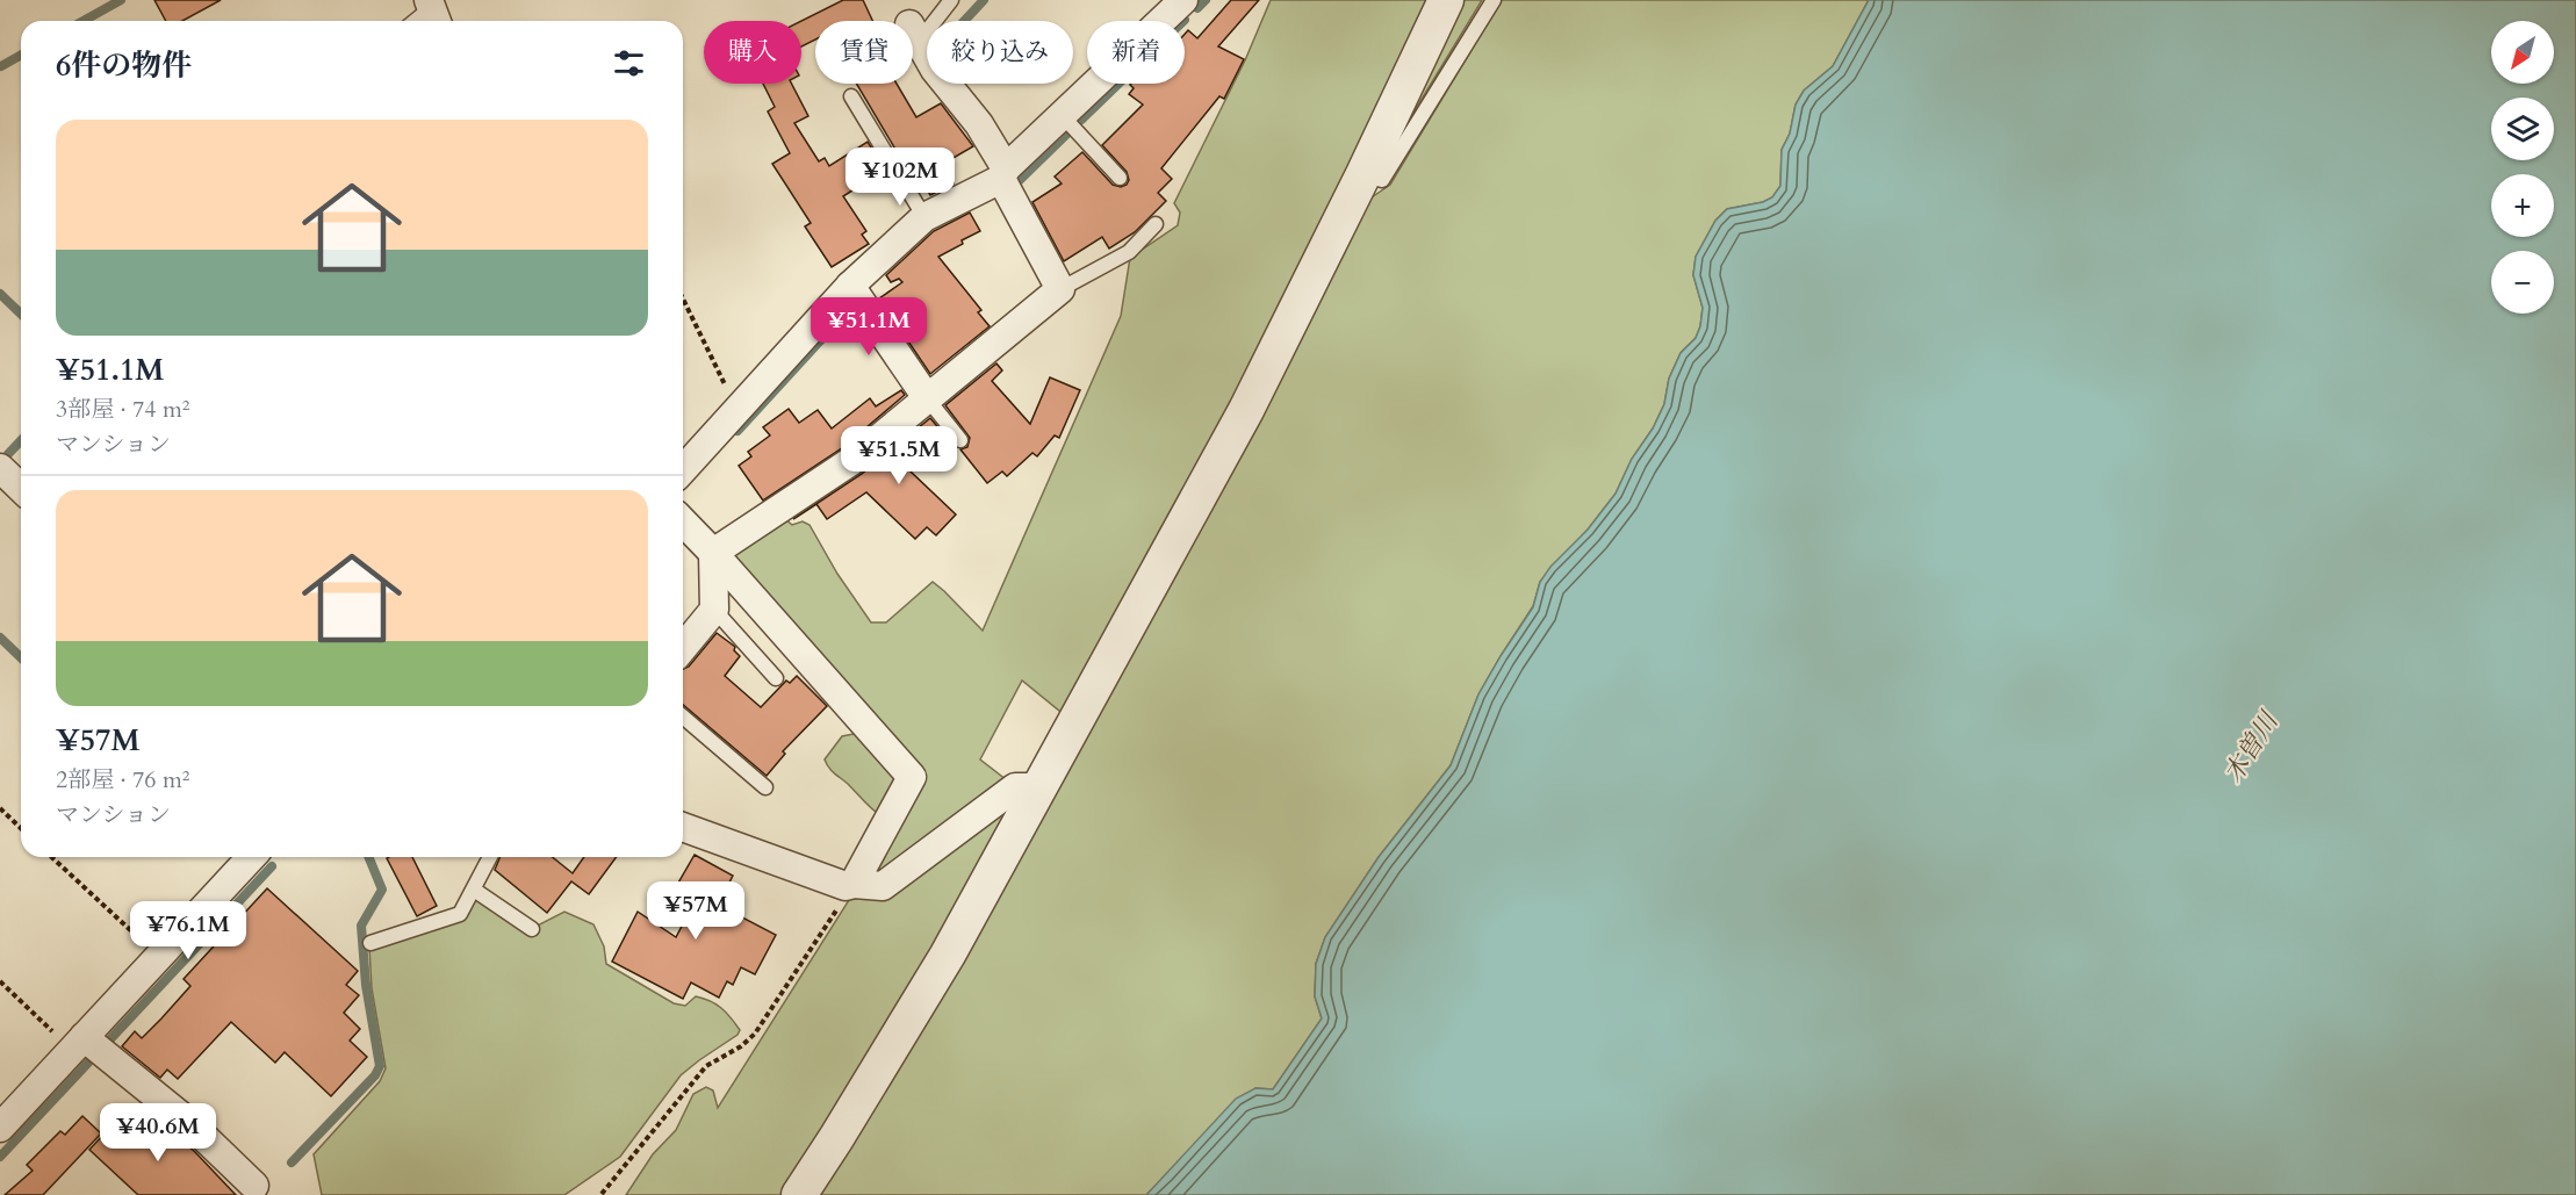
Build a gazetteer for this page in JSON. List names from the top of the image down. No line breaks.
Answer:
{"water":["木曽川"],"north":"bottom left","page":{"map_buttons":["+","−"],"chip":["購入","賃貸","絞り込み","新着"],"heading":"6件の物件","list":[{"name":"¥51.1M","note":"3部屋 · 74 m² · マンション"},{"name":"¥57M","note":"2部屋 · 76 m² · マンション"}],"price":["¥102M","¥51.1M","¥51.5M","¥57M","¥76.1M","¥40.6M"]}}
